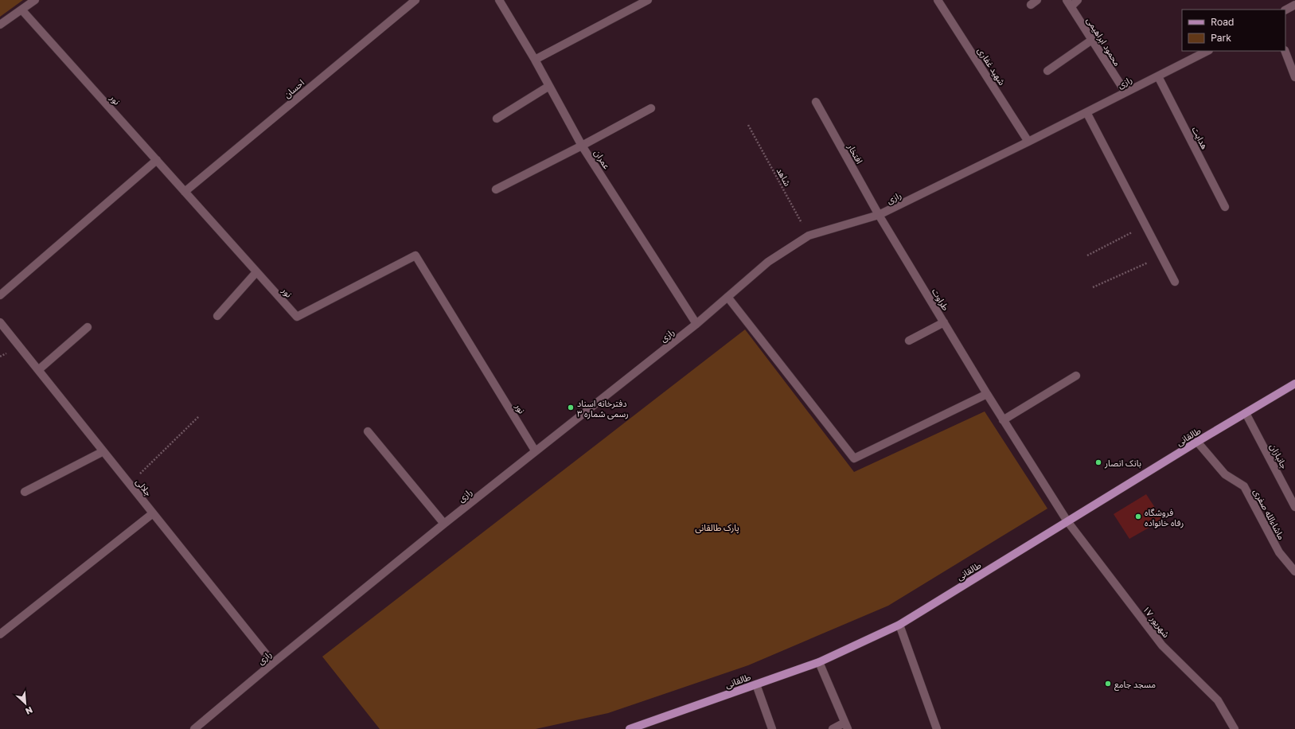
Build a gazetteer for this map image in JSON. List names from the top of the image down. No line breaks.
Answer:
{"streets":{"main road":["طالقانی"],"street":["محمود ابراهیمی","شهید غفاری","رازی","احسان","نور","هدایت","افتخار","عمران","طراوت","جانبازان","جلالی","ماشاءالله صفری","۱۷ شهریور"],"path":["شاهد"]},"crossings":[["محمود ابراهیمی","رازی"],["شهید غفاری","رازی"],["رازی","نور"],["رازی","هدایت"],["رازی","افتخار"],["رازی","عمران"],["رازی","شاهد"],["رازی","طراوت"],["رازی","جلالی"],["احسان","نور"],["افتخار","طراوت"],["طراوت","۱۷ شهریور"],["طالقانی","جانبازان"],["طالقانی","ماشاءالله صفری"],["طالقانی","۱۷ شهریور"]],"parks":["پارک طالقانی"],"places":["دفترخانه اسناد رسمی شماره ۳","بانک انصار","فروشگاه رفاه خانواده","مسجد جامع"],"legend":["Road","Park"],"north":"bottom right"}
